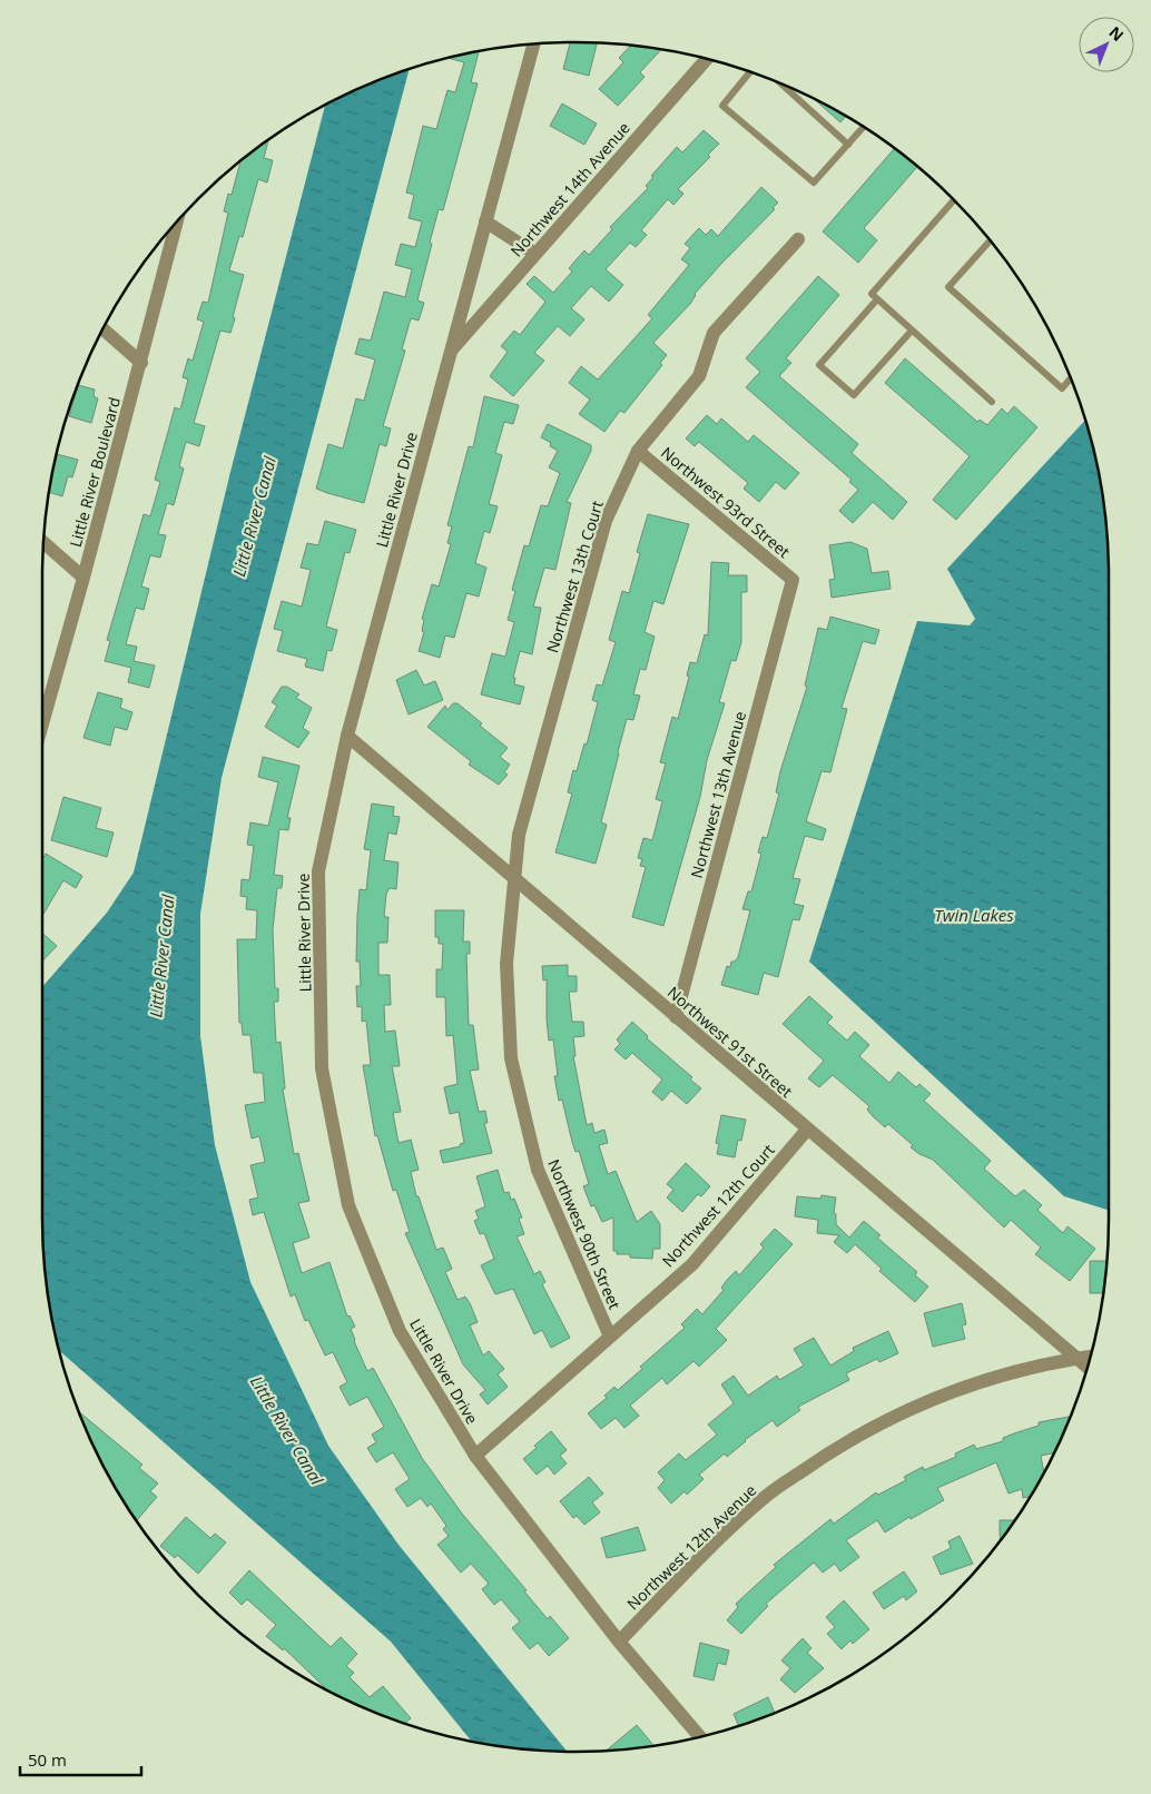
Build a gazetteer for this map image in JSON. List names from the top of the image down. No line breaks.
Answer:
{"streets":{"street":["Northwest 14th Avenue","Little River Boulevard","Little River Drive","Northwest 93rd Street","Northwest 13th Court","Northwest 13th Avenue","Northwest 91st Street","Northwest 12th Court","Northwest 90th Street","Northwest 12th Avenue"]},"crossings":[["Northwest 14th Avenue","Little River Drive"],["Little River Drive","Northwest 91st Street"],["Little River Drive","Northwest 12th Court"],["Little River Drive","Northwest 12th Avenue"],["Northwest 93rd Street","Northwest 13th Court"],["Northwest 93rd Street","Northwest 13th Avenue"],["Northwest 13th Court","Northwest 91st Street"],["Northwest 13th Court","Northwest 90th Street"],["Northwest 13th Avenue","Northwest 91st Street"],["Northwest 91st Street","Northwest 12th Court"],["Northwest 91st Street","Northwest 90th Street"],["Northwest 91st Street","Northwest 12th Avenue"],["Northwest 12th Court","Northwest 90th Street"]],"water":["Little River Canal","Twin Lakes"],"scale_bar":"50 m","north":"top right"}
